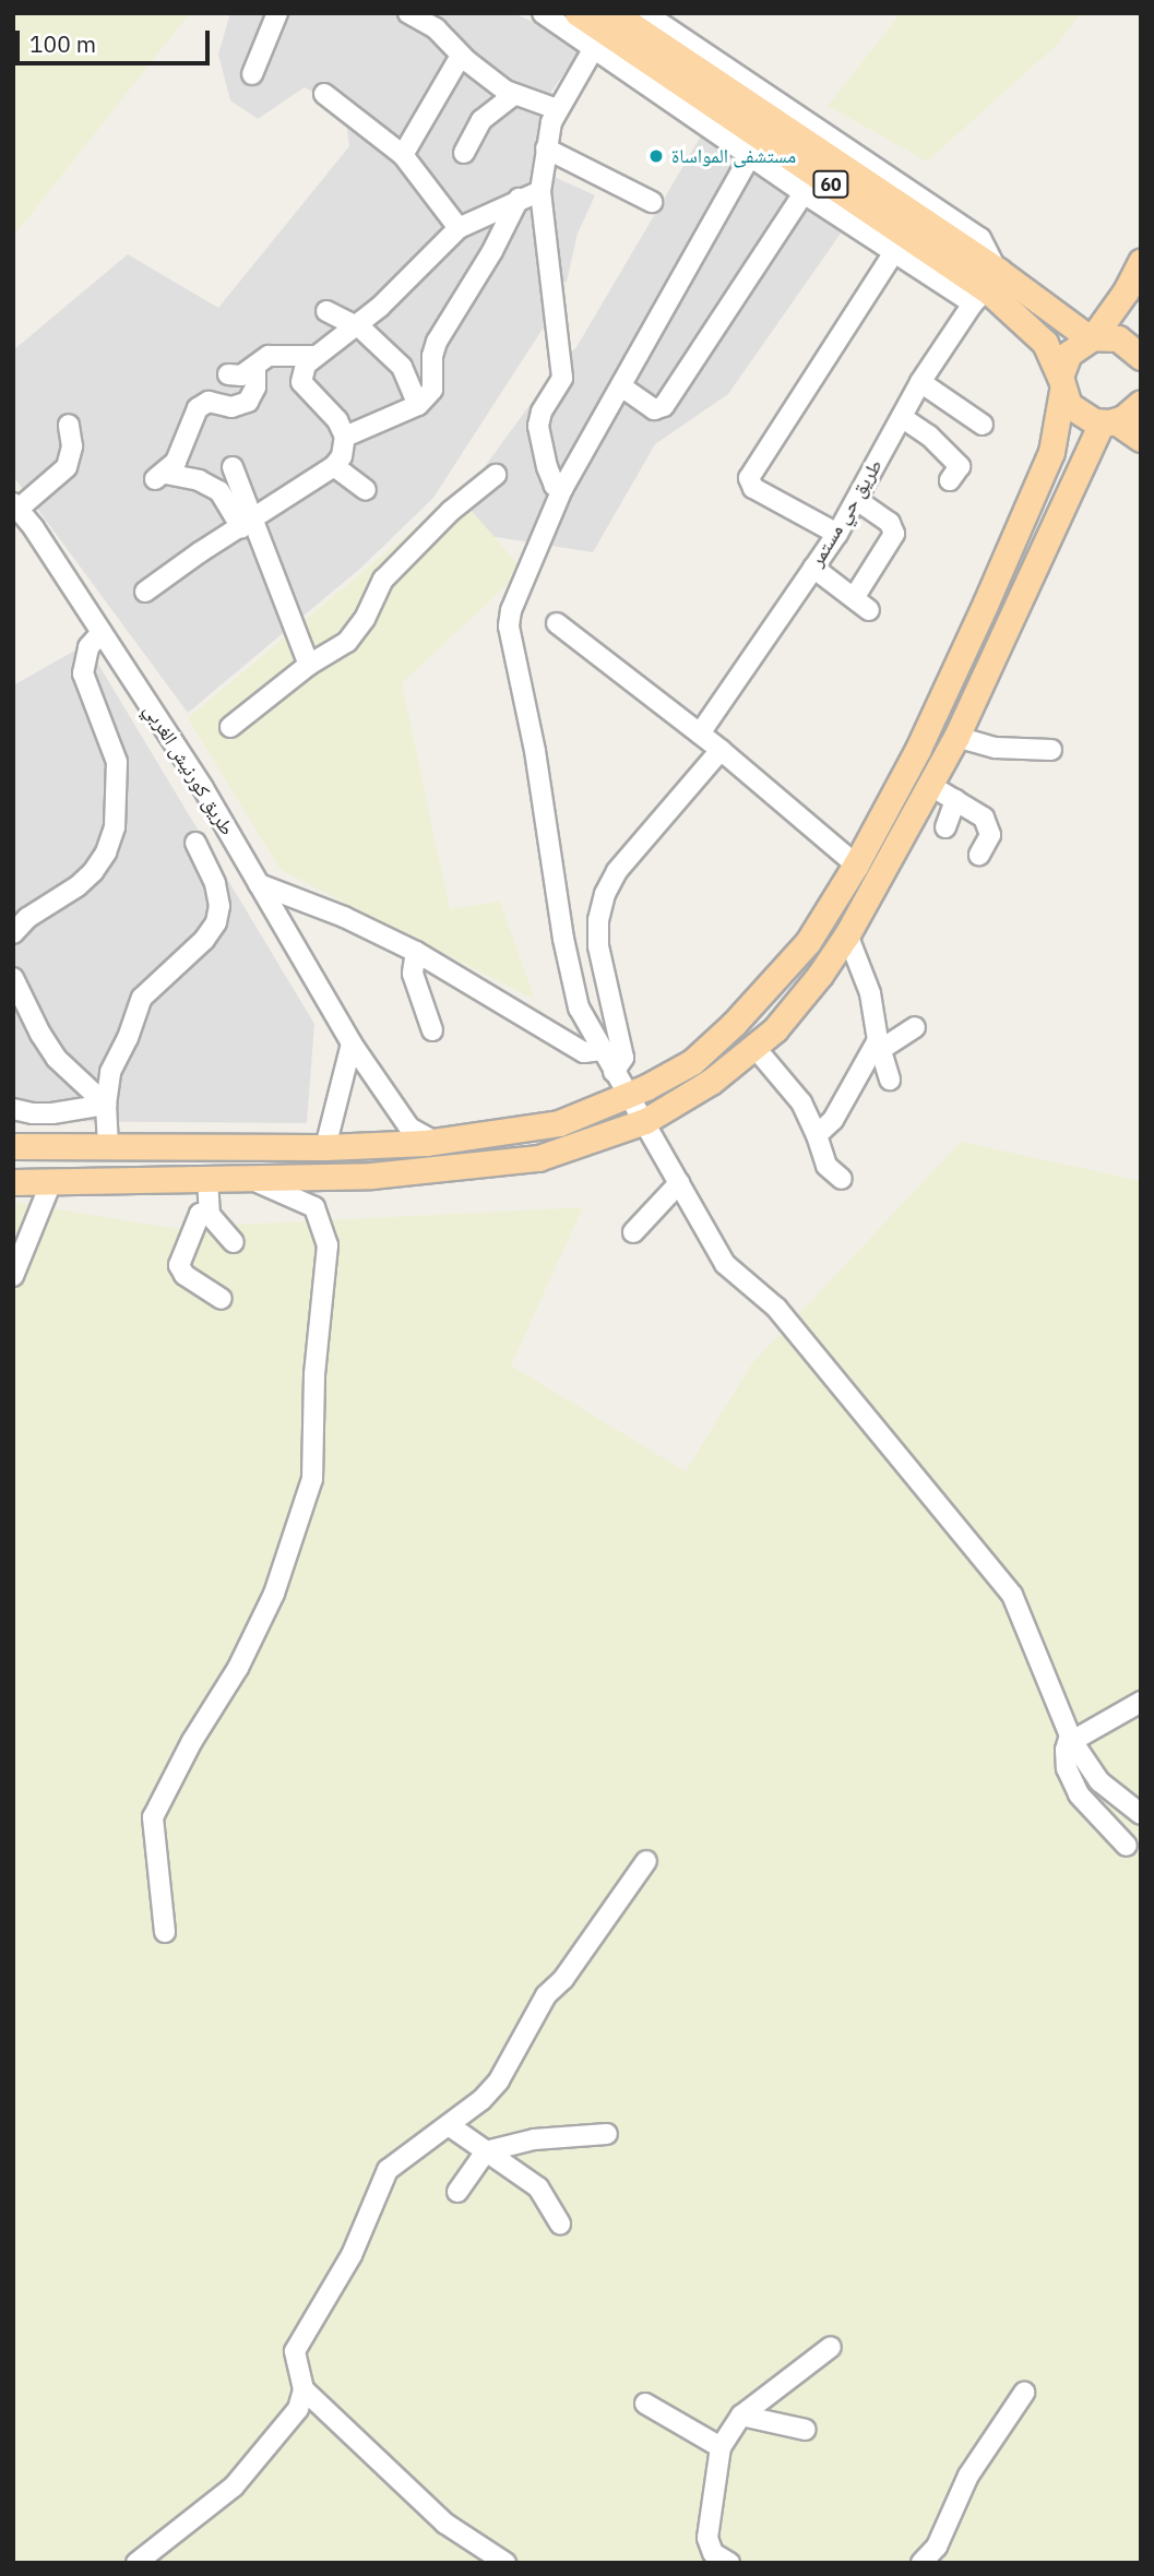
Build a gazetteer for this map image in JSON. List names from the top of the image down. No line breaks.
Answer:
{"streets":{"main road":["60"],"street":["طريق حي مستمر","طريق كورنيش الغربي"]},"crossings":[["60","طريق حي مستمر"]],"places":["مستشفى المواساة"],"scale_bar":"100 m"}
